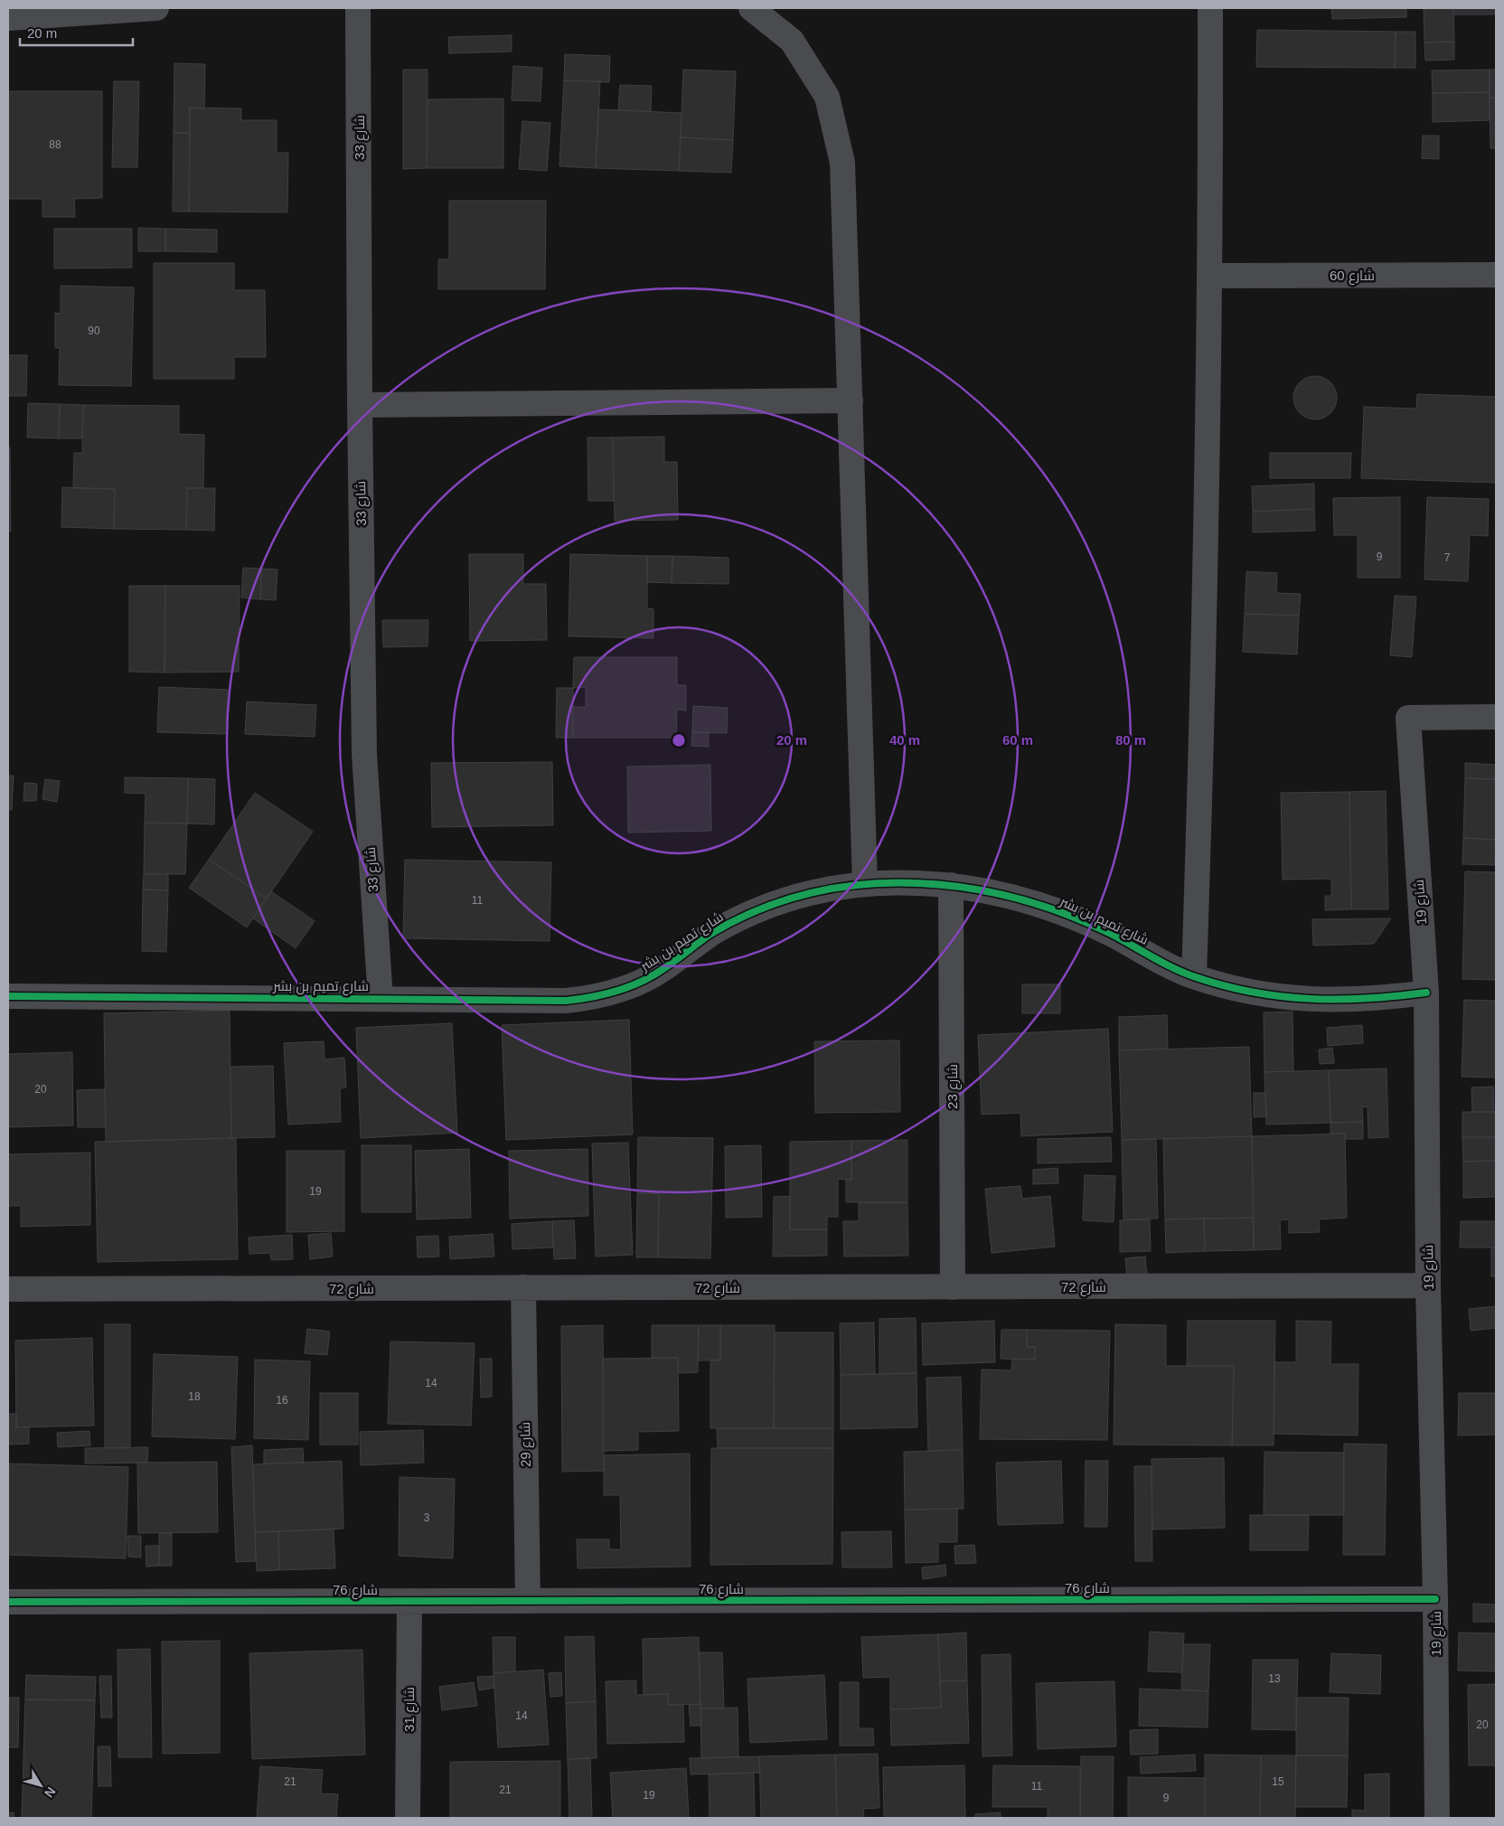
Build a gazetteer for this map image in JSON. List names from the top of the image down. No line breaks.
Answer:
{"streets":{"street":["شارع 33","شارع 60","شارع 19","شارع تميم بن بشر","شارع 23","شارع 72","شارع 29","شارع 76","شارع 31"]},"crossings":[["شارع 33","شارع تميم بن بشر"],["شارع 19","شارع تميم بن بشر"],["شارع 19","شارع 72"],["شارع 19","شارع 76"],["شارع تميم بن بشر","شارع 23"],["شارع 23","شارع 72"],["شارع 72","شارع 29"],["شارع 29","شارع 76"],["شارع 76","شارع 31"]],"house_numbers":["88","90","9","7","11","20","19","14","18","16","3","13","14","20","21","15","11","21","19","9"],"scale_bar":"20 m","north":"bottom right","rings":["20 m","40 m","60 m","80 m"]}
